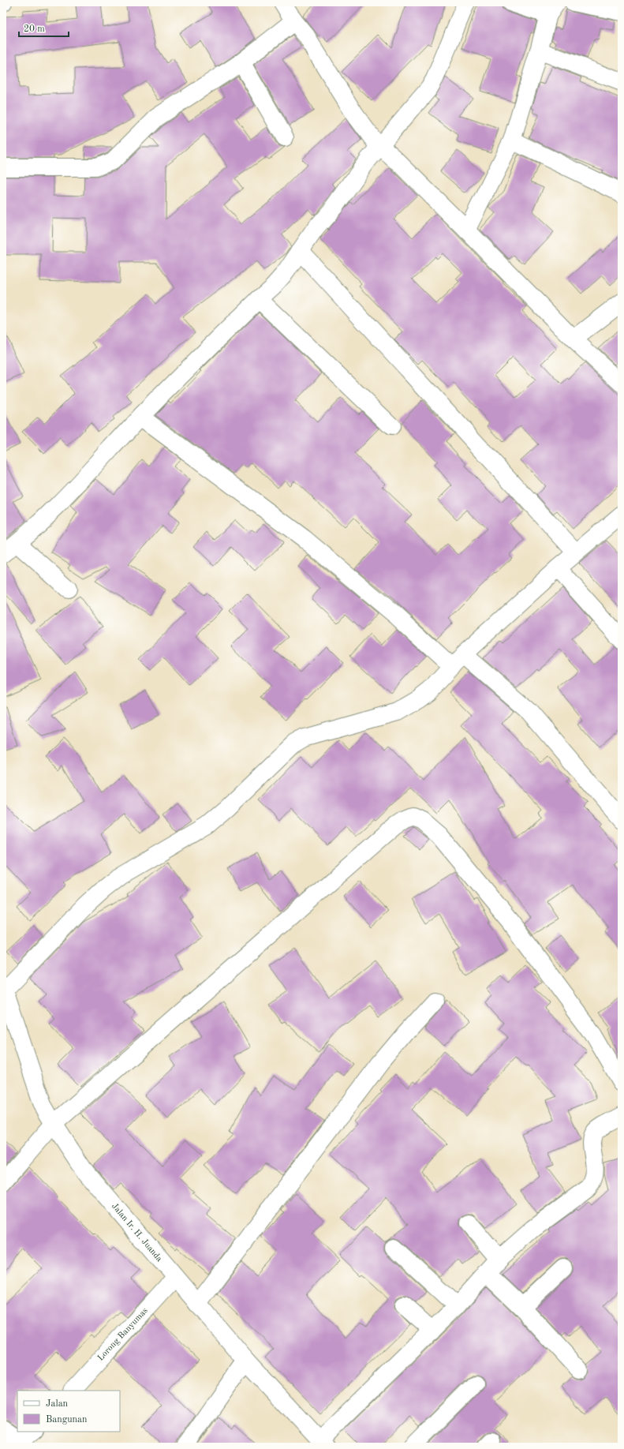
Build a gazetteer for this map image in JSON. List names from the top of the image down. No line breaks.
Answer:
{"streets":{"street":["Jalan Ir. H. Juanda","Lorong Banyumas"]},"crossings":[["Jalan Ir. H. Juanda","Lorong Banyumas"]],"legend":["Jalan","Bangunan"],"scale_bar":"20 m"}
